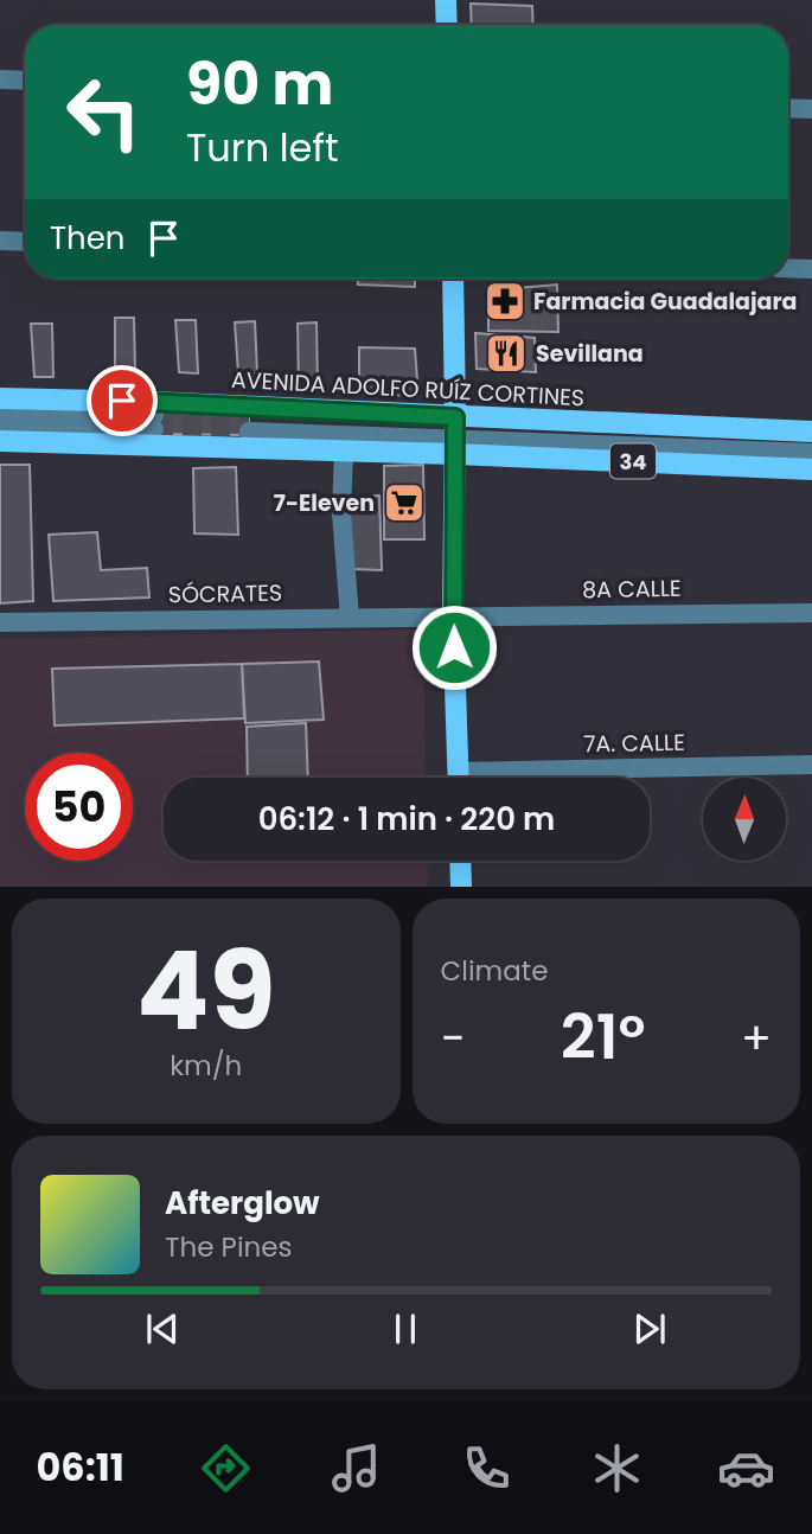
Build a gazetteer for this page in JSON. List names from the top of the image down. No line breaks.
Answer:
{"streets":{"main road":["AVENIDA ADOLFO RUÍZ CORTINES","34"],"street":["8A CALLE","SÓCRATES","7A. CALLE"]},"crossings":[["8A CALLE","SÓCRATES"]],"places":{"pharmacy":["Farmacia Guadalajara"],"restaurant":["Sevillana"],"supermarket":["7-Eleven"]},"north":"top","page":{"turn":["90 m","Turn left"],"then":"Then","limit":"50","trip":"06:12 · 1 min · 220 m","tile":[["49","km/h"],"Climate"],"heat":["−","21°","+"],"song":["Afterglow","The Pines"],"tabs":"06:11"}}
